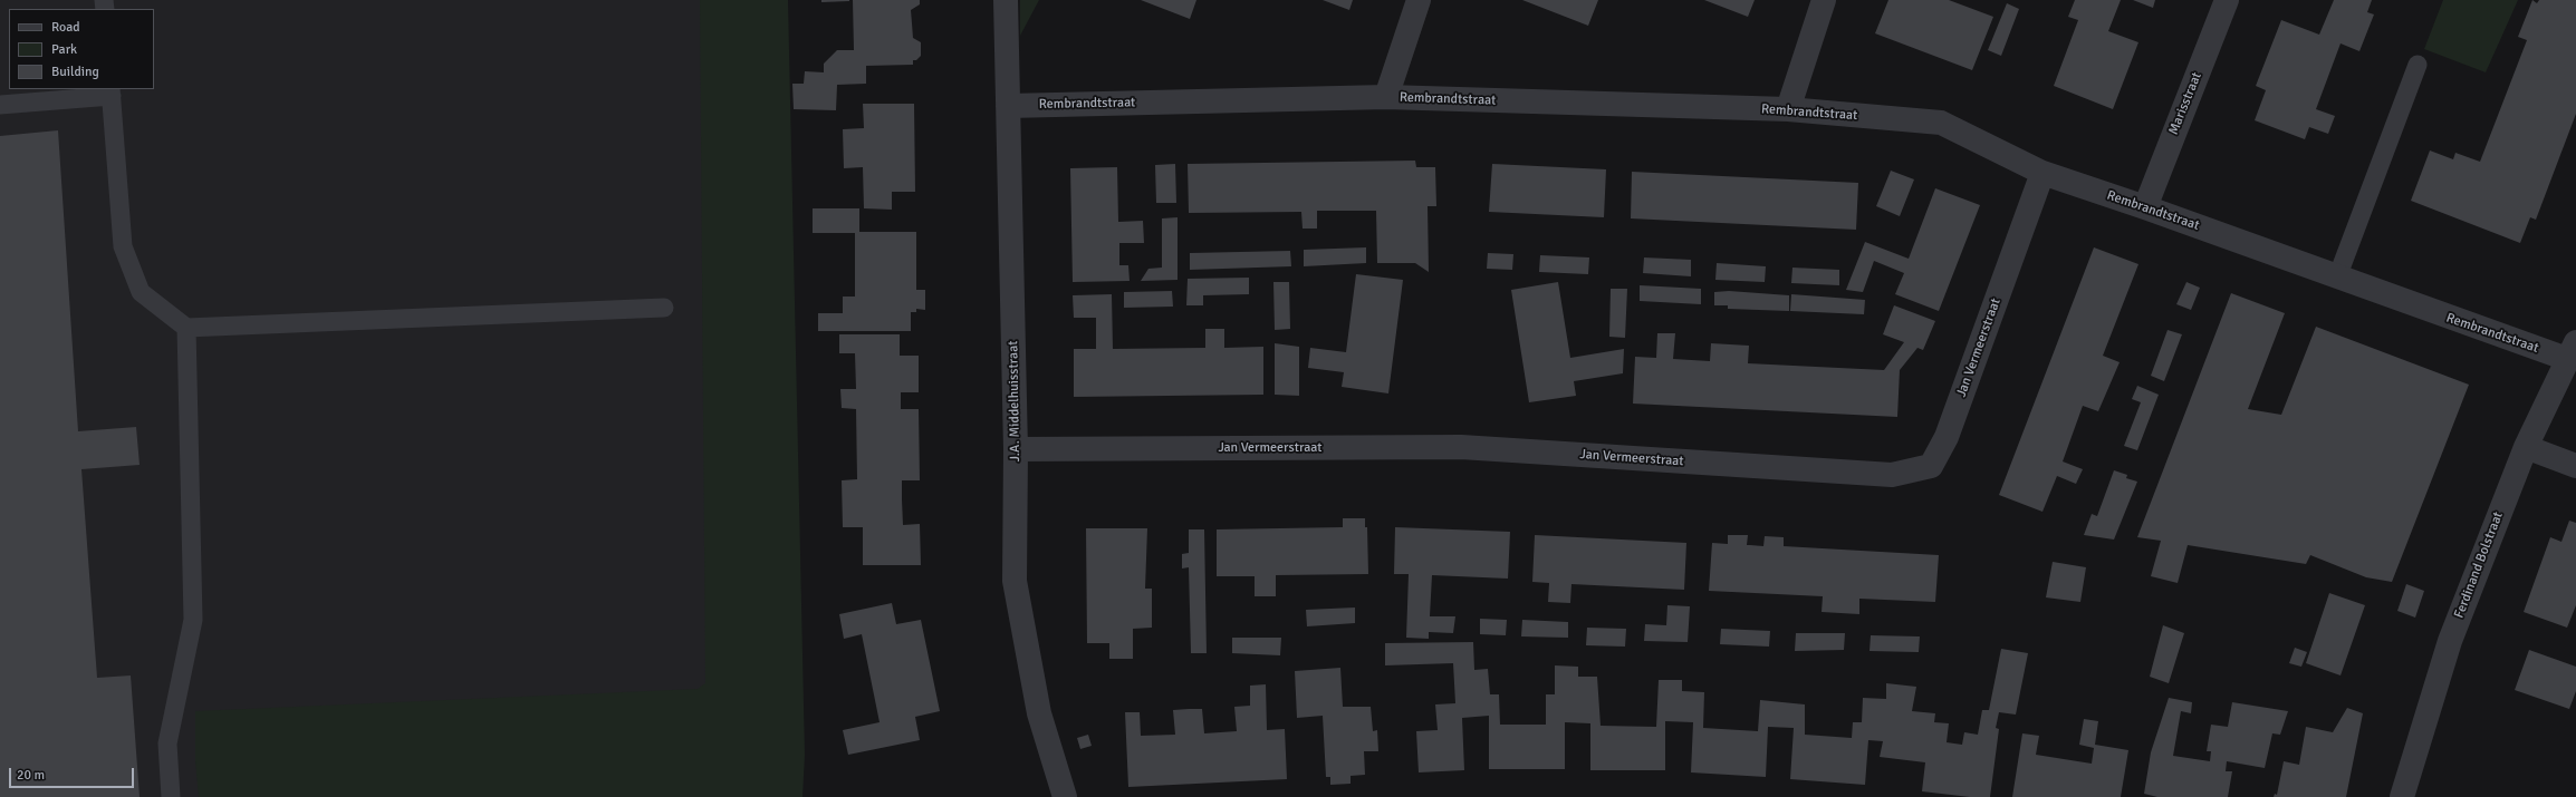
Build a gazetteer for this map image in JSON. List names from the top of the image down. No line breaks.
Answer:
{"streets":{"street":["Rembrandtstraat","Marisstraat","Jan Vermeerstraat","J.A. Middelhuisstraat","Ferdinand Bolstraat"]},"crossings":[["Rembrandtstraat","Marisstraat"],["Rembrandtstraat","Jan Vermeerstraat"],["Rembrandtstraat","J.A. Middelhuisstraat"],["Rembrandtstraat","Ferdinand Bolstraat"],["Jan Vermeerstraat","J.A. Middelhuisstraat"]],"legend":["Road","Park","Building"],"scale_bar":"20 m"}
